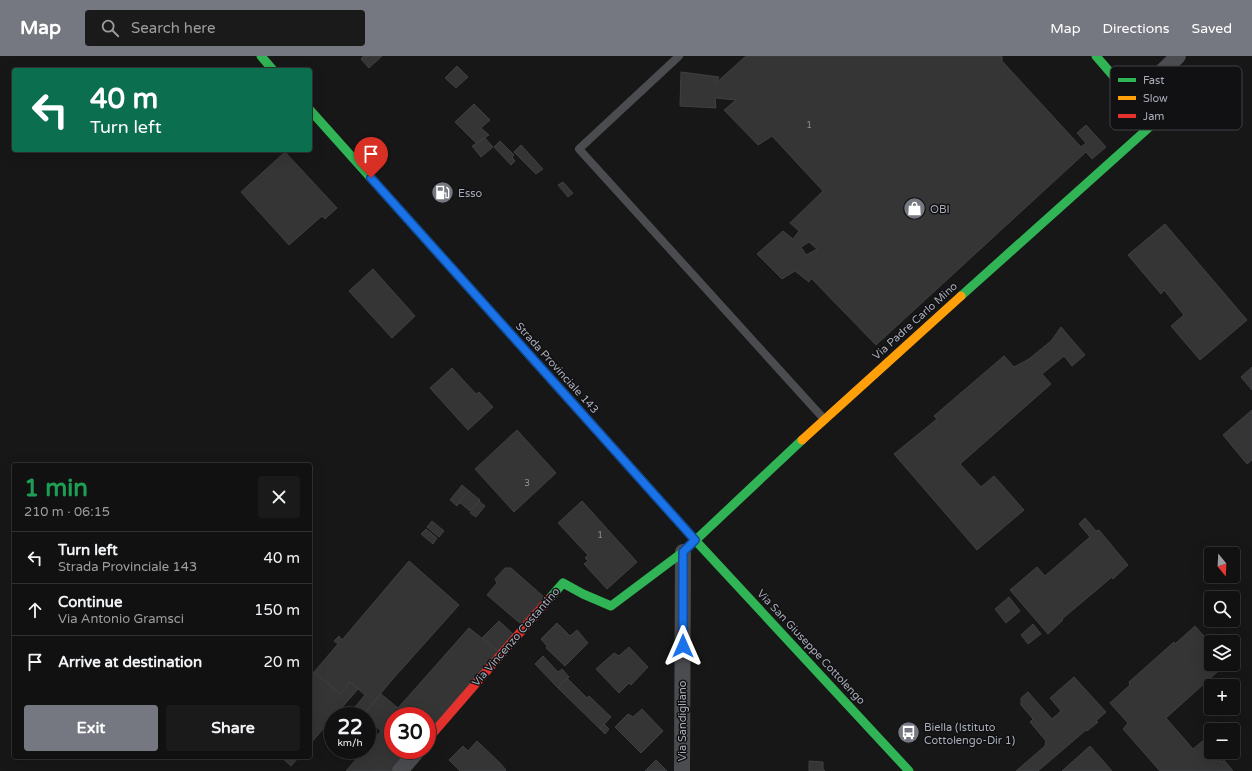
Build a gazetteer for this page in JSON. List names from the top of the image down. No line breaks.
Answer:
{"streets":{"street":["Via Padre Carlo Mino","Strada Provinciale 143","Via Vincenzo Costantino","Via San Giuseppe Cottolengo","Via Sandigliano"]},"crossings":[["Via Padre Carlo Mino","Strada Provinciale 143"],["Via Padre Carlo Mino","Via Vincenzo Costantino"],["Via Padre Carlo Mino","Via San Giuseppe Cottolengo"],["Strada Provinciale 143","Via Vincenzo Costantino"],["Strada Provinciale 143","Via San Giuseppe Cottolengo"],["Via Vincenzo Costantino","Via San Giuseppe Cottolengo"],["Via Vincenzo Costantino","Via Sandigliano"]],"places":{"fuel station":["Esso"],"shop":["OBI"],"bus stop":["Biella (Istituto Cottolengo-Dir 1)"]},"house_numbers":["1","3","1"],"legend":["Fast","Slow","Jam"],"north":"bottom","page":{"header":"Map","search":"Search here","nav":["Map","Directions","Saved"],"turn":["40 m","Turn left"],"heading":["1 min","210 m · 06:15"],"list":[{"name":"Turn left","note":"Strada Provinciale 143","value":"40 m"},{"name":"Continue","note":"Via Antonio Gramsci","value":"150 m"},{"name":"Arrive at destination","value":"20 m"}],"map_buttons":["+","−"],"buttons":["Exit","Share"],"speed":"22 km/h","limit":"30"}}
